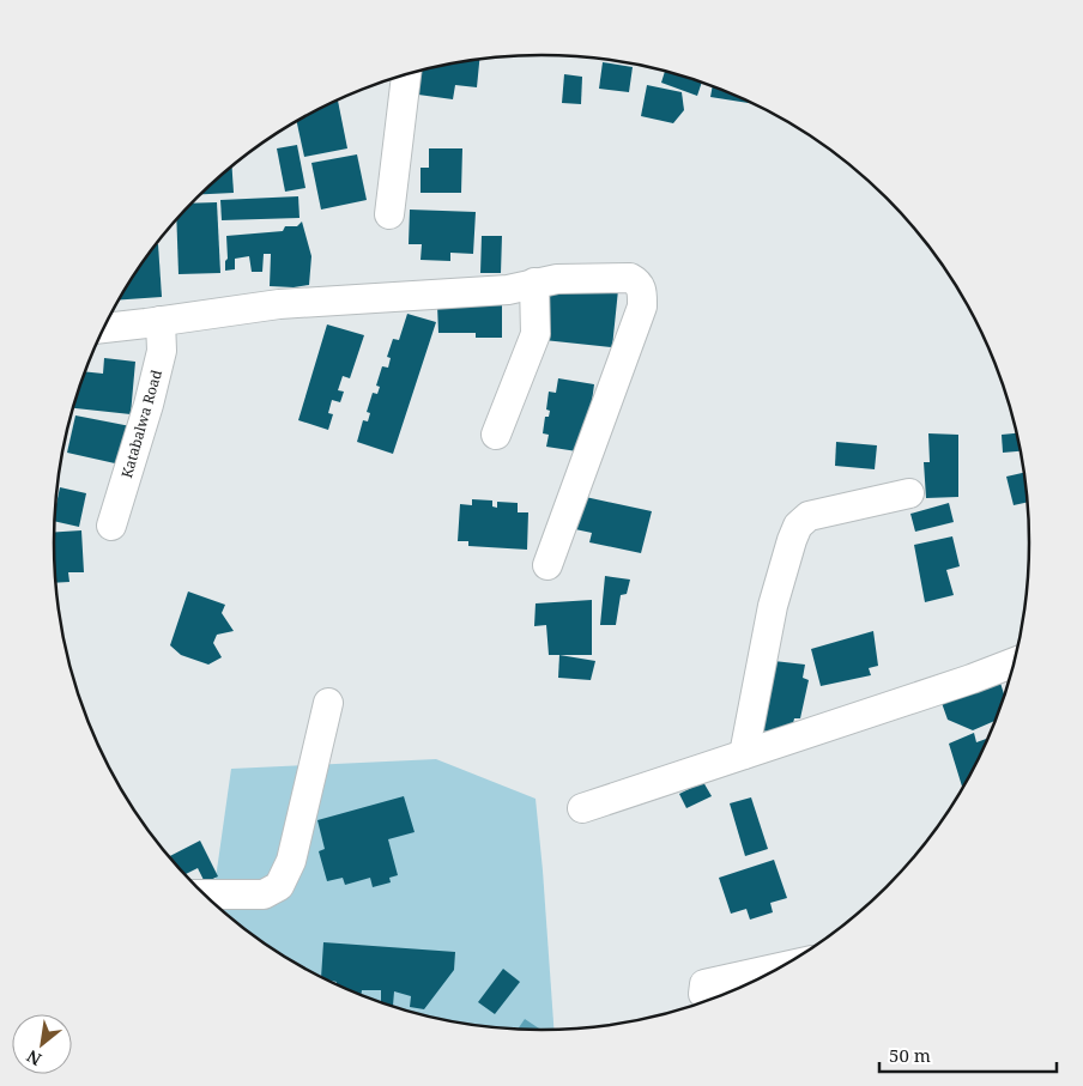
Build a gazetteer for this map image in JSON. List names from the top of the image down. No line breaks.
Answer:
{"streets":{"street":["Katabalwa Road"]},"scale_bar":"50 m","north":"bottom left"}
